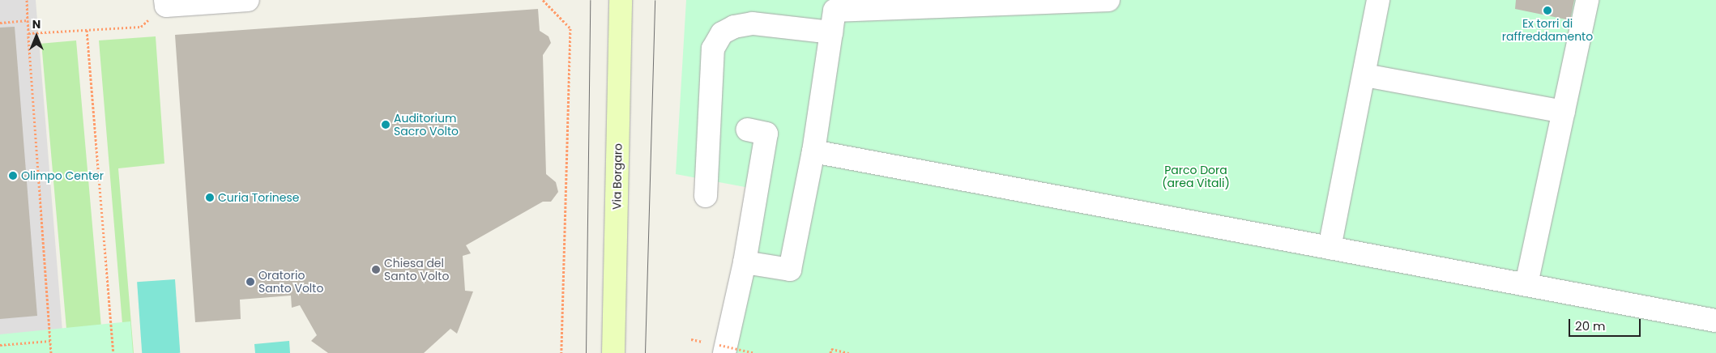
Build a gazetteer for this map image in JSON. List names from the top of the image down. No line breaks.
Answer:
{"streets":{"street":["Via Borgaro"]},"parks":["Parco Dora (area Vitali)"],"places":["Ex torri di raffreddamento","Auditorium Sacro Volto","Olimpo Center","Curia Torinese","Chiesa del Santo Volto","Oratorio Santo Volto"],"scale_bar":"20 m","north":"top"}
